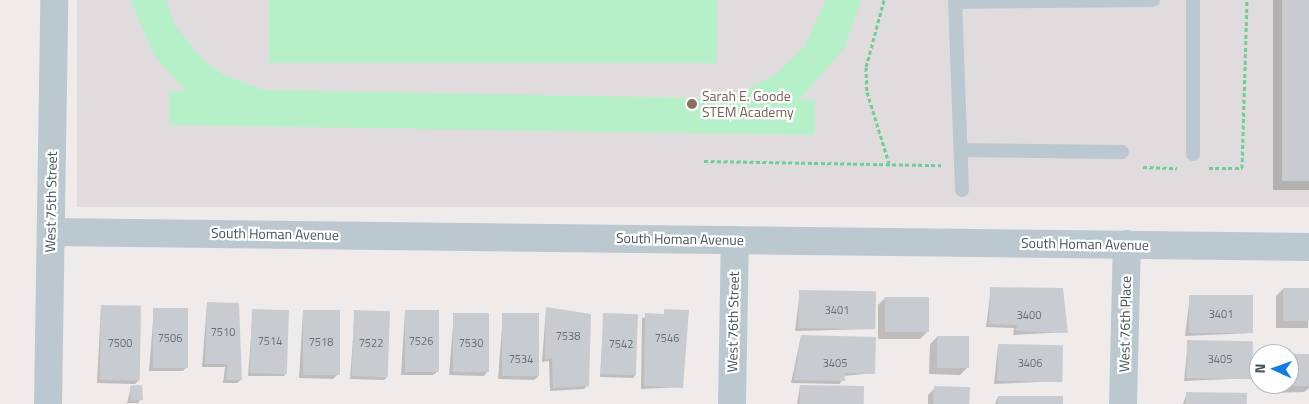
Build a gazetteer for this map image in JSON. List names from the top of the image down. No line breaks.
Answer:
{"streets":{"street":["West 75th Street","South Homan Avenue","West 76th Street","West 76th Place"]},"crossings":[["West 75th Street","South Homan Avenue"],["South Homan Avenue","West 76th Street"],["South Homan Avenue","West 76th Place"]],"places":["Sarah E. Goode STEM Academy"],"house_numbers":["3401","3401","3400","7510","7538","7506","7546","7514","7526","7518","7500","7522","7530","7542","7534","3405","3405","3406"],"north":"left"}
